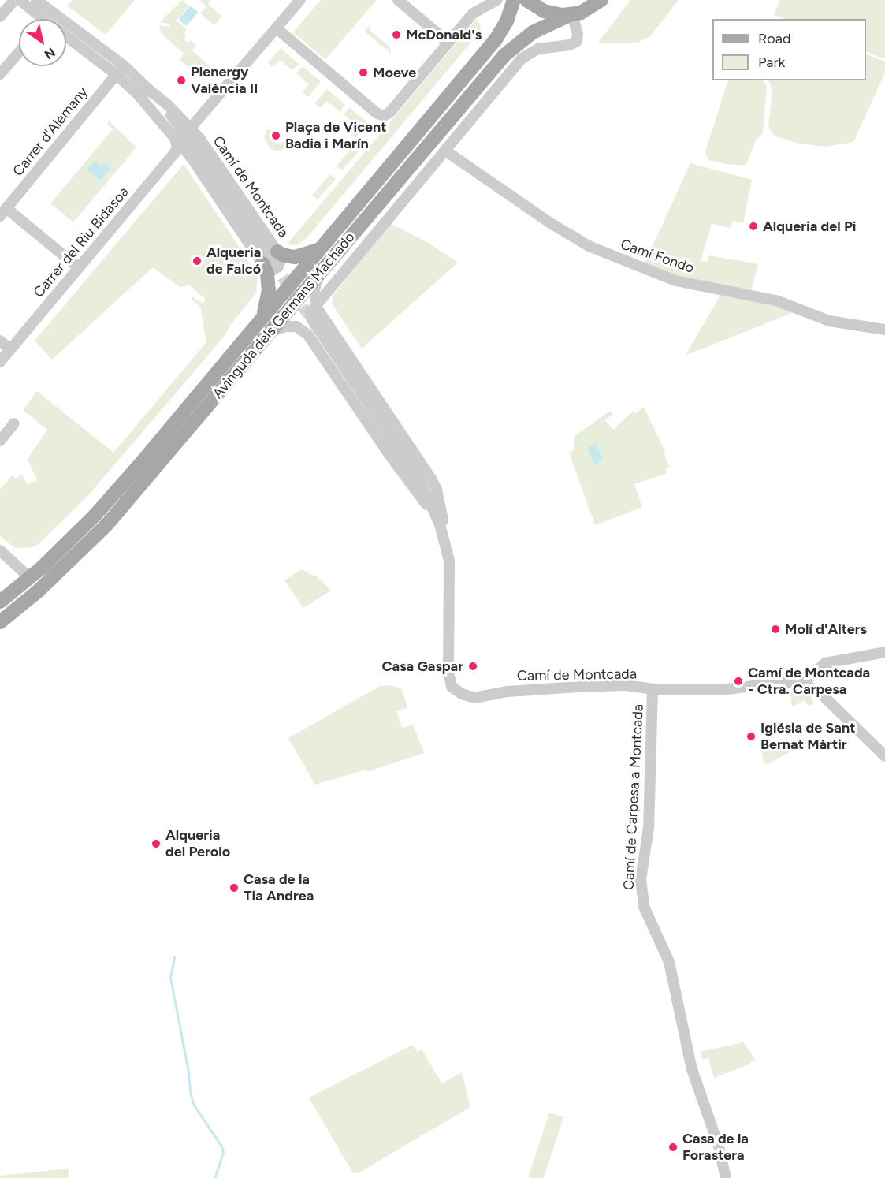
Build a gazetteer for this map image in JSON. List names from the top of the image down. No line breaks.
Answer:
{"streets":{"main road":["Avinguda dels Germans Machado"],"street":["Carrer d'Alemany","Camí de Montcada","Carrer del Riu Bidasoa","Camí Fondo","Camí de Carpesa a Montcada"]},"crossings":[["Carrer d'Alemany","Camí de Montcada"],["Camí de Montcada","Carrer del Riu Bidasoa"],["Camí de Montcada","Avinguda dels Germans Machado"],["Camí de Montcada","Camí de Carpesa a Montcada"]],"places":["McDonald's","Moeve","Plenergy València II","Plaça de Vicent Badia i Marín","Alqueria del Pi","Alqueria de Falcó","Molí d'Alters","Casa Gaspar","Camí de Montcada - Ctra. Carpesa","Iglésia de Sant Bernat Màrtir","Alqueria del Perolo","Casa de la Tia Andrea","Casa de la Forastera"],"legend":["Road","Park"],"north":"bottom right"}
